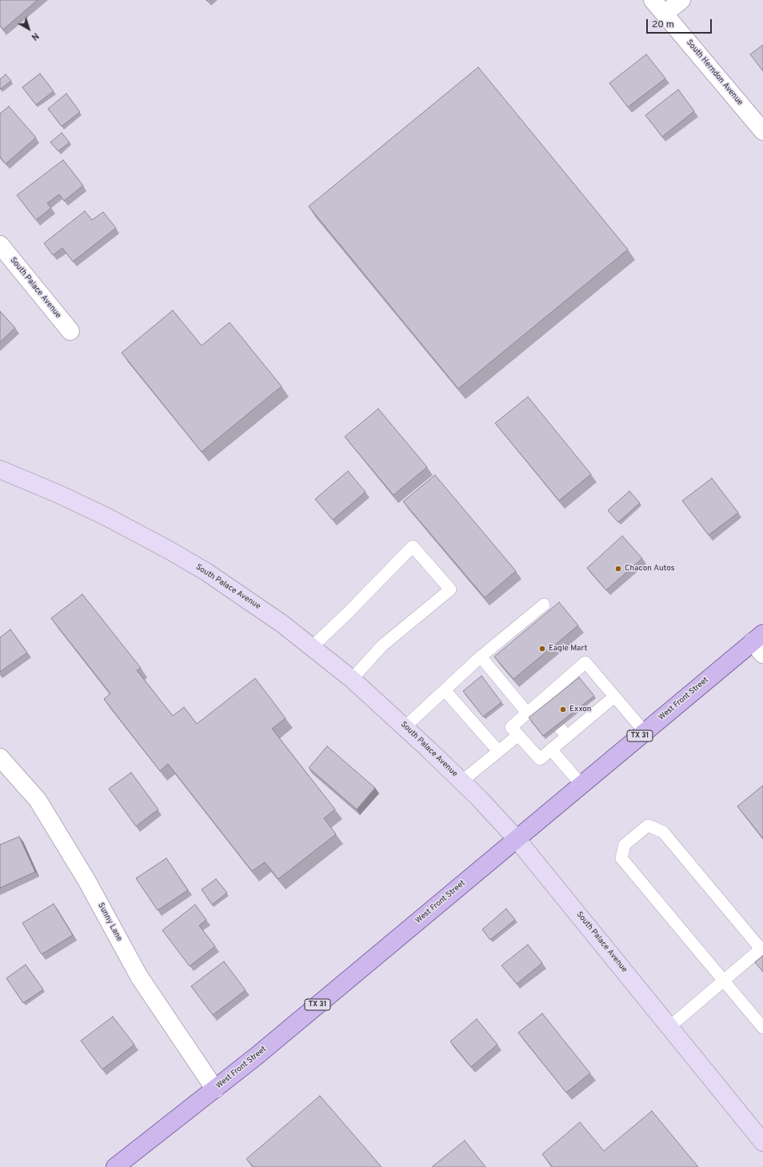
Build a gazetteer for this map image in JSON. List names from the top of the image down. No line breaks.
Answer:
{"streets":{"main road":["South Palace Avenue","West Front Street","TX 31"],"street":["South Herndon Avenue","Sunny Lane"]},"crossings":[["South Palace Avenue","West Front Street"],["West Front Street","Sunny Lane"]],"places":["Chacon Autos","Eagle Mart","Exxon"],"scale_bar":"20 m","north":"bottom right"}
